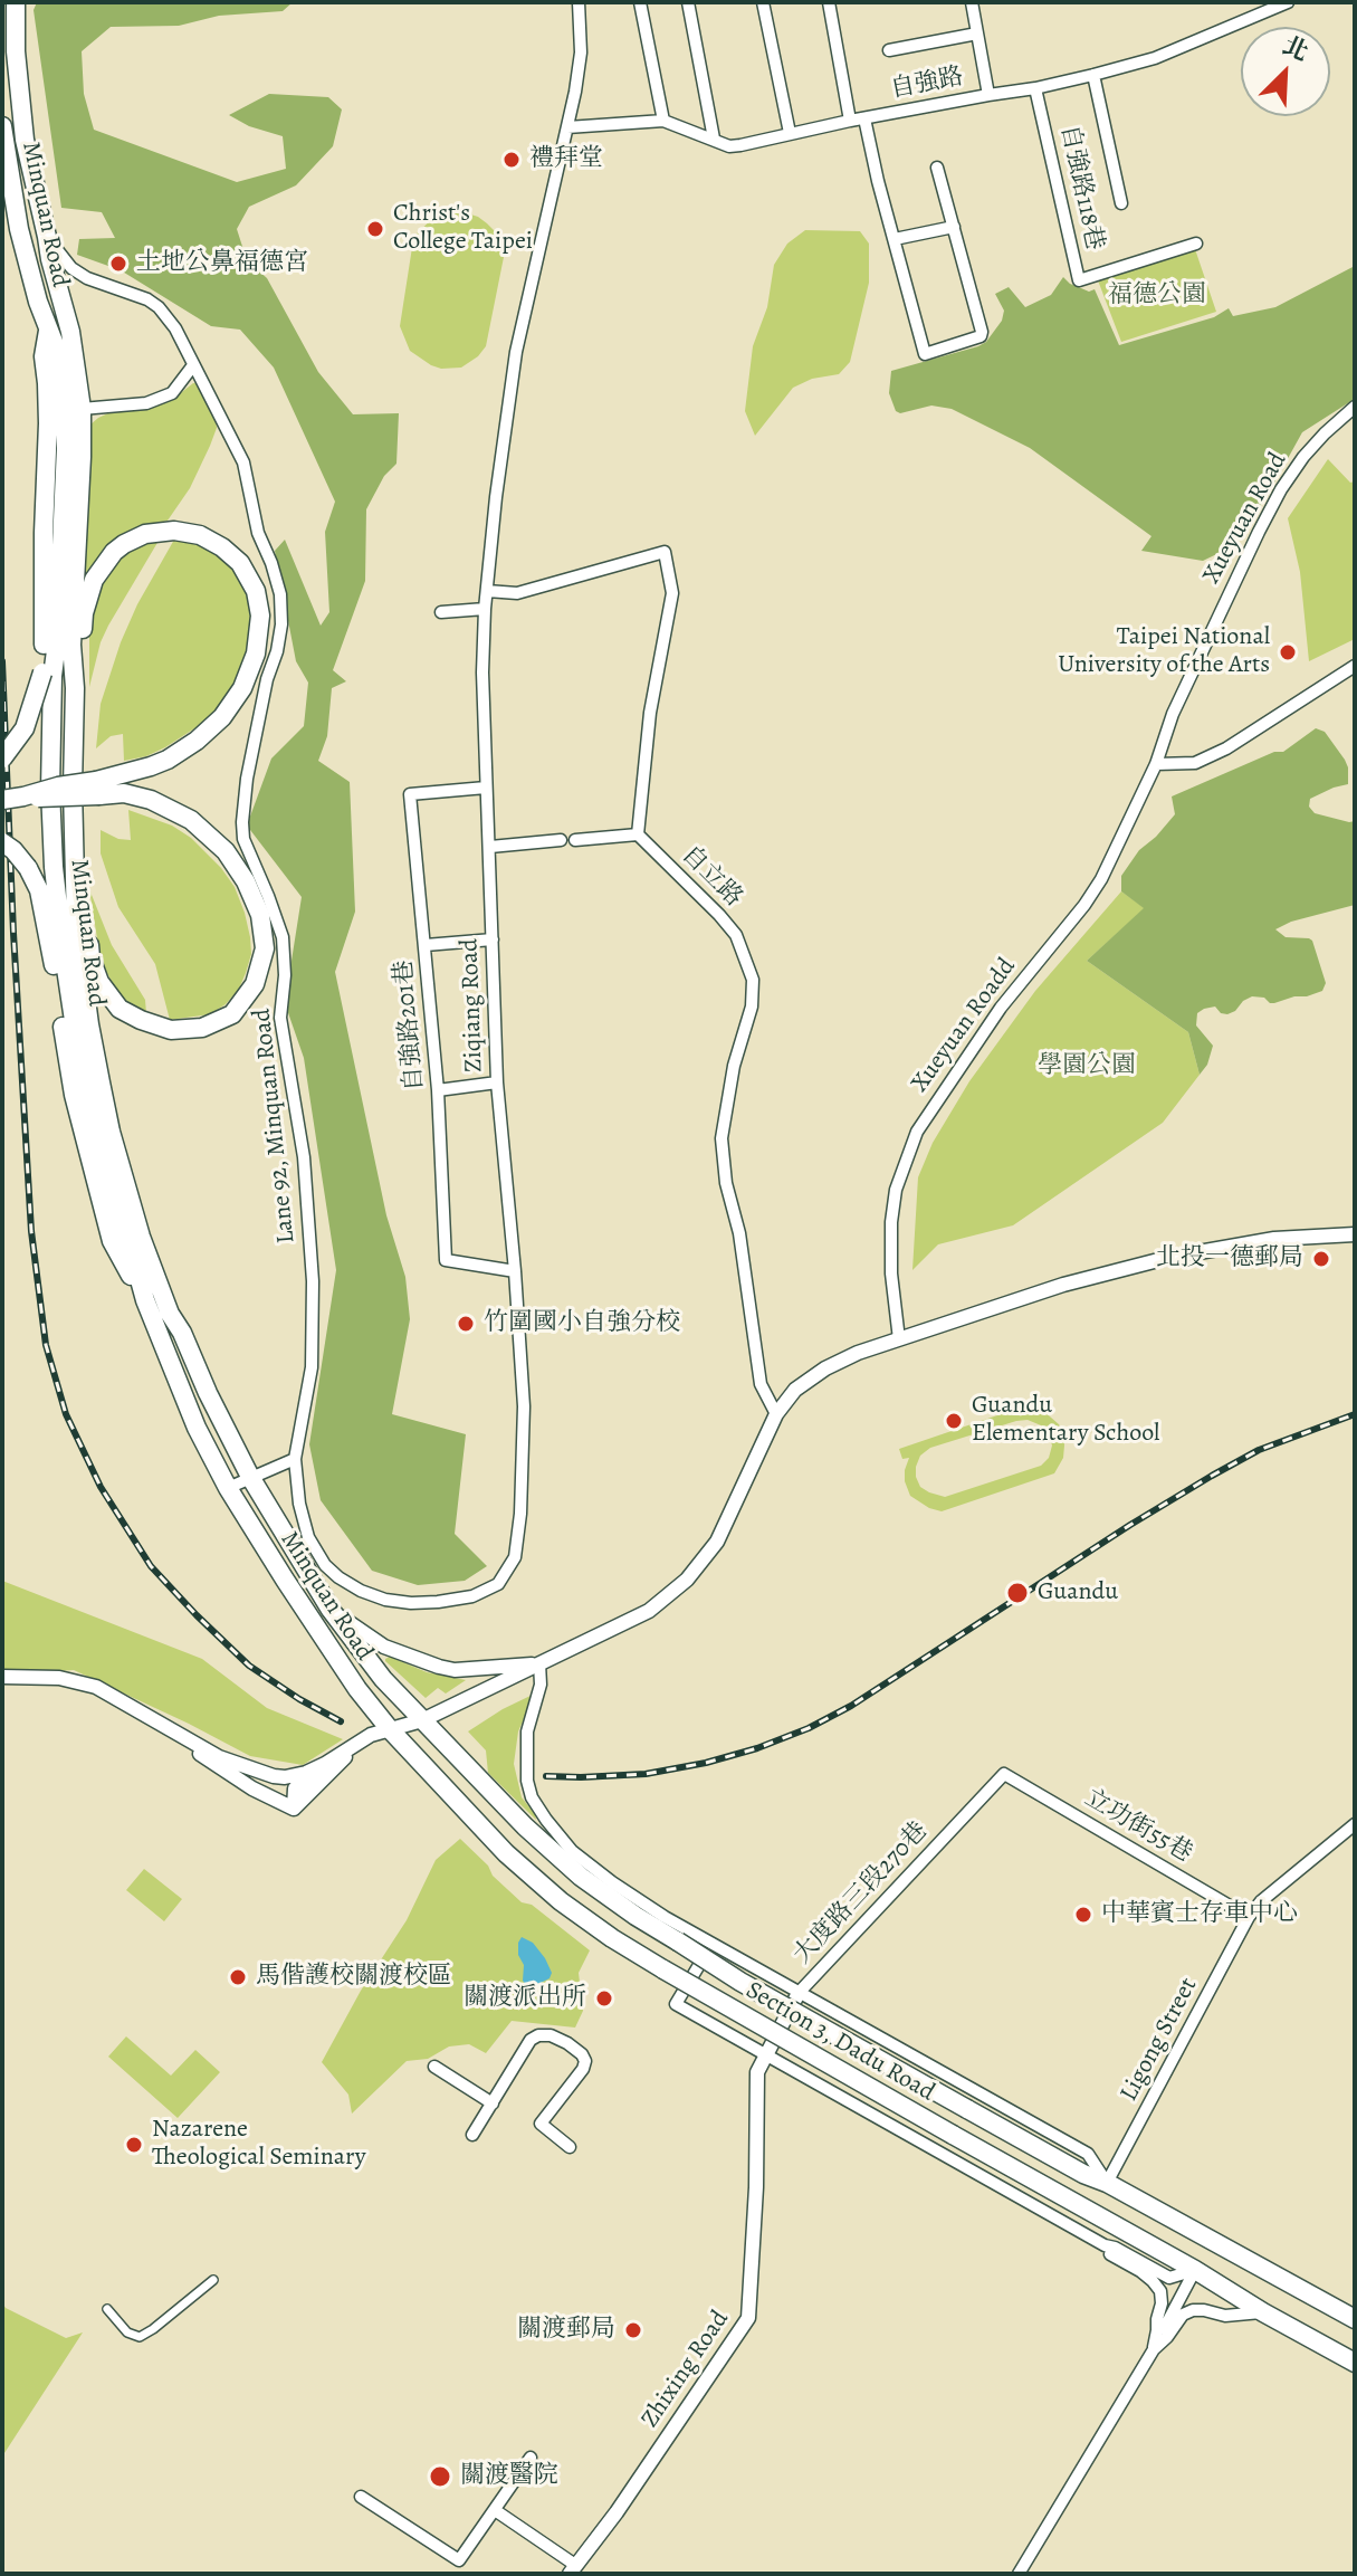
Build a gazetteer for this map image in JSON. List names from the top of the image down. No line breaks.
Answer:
{"streets":{"main road":["Minquan Road","Section 3, Dadu Road"],"street":["自強路","自強路118巷","Xueyuan Road","自立路","Ziqiang Road","自強路201巷","Xueyuan Roadd","Lane 92, Minquan Road","立功街55巷","大度路三段270巷","Ligong Street","Zhixing Road"]},"crossings":[["自強路","自強路118巷"],["自強路","Ziqiang Road"],["Minquan Road","Lane 92, Minquan Road"],["Minquan Road","Section 3, Dadu Road"],["Xueyuan Road","Xueyuan Roadd"],["Ziqiang Road","自強路201巷"],["Ziqiang Road","Lane 92, Minquan Road"],["立功街55巷","大度路三段270巷"],["立功街55巷","Ligong Street"],["大度路三段270巷","Section 3, Dadu Road"],["大度路三段270巷","Zhixing Road"],["Ligong Street","Section 3, Dadu Road"],["Section 3, Dadu Road","Zhixing Road"]],"parks":["福德公園","學園公園"],"places":["禮拜堂","Christ's College Taipei","土地公鼻福德宮","Taipei National University of the Arts","北投一德郵局","竹圍國小自強分校","Guandu Elementary School","Guandu","中華賓士存車中心","馬偕護校關渡校區","關渡派出所","Nazarene Theological Seminary","關渡郵局","關渡醫院"],"north":"top right"}
